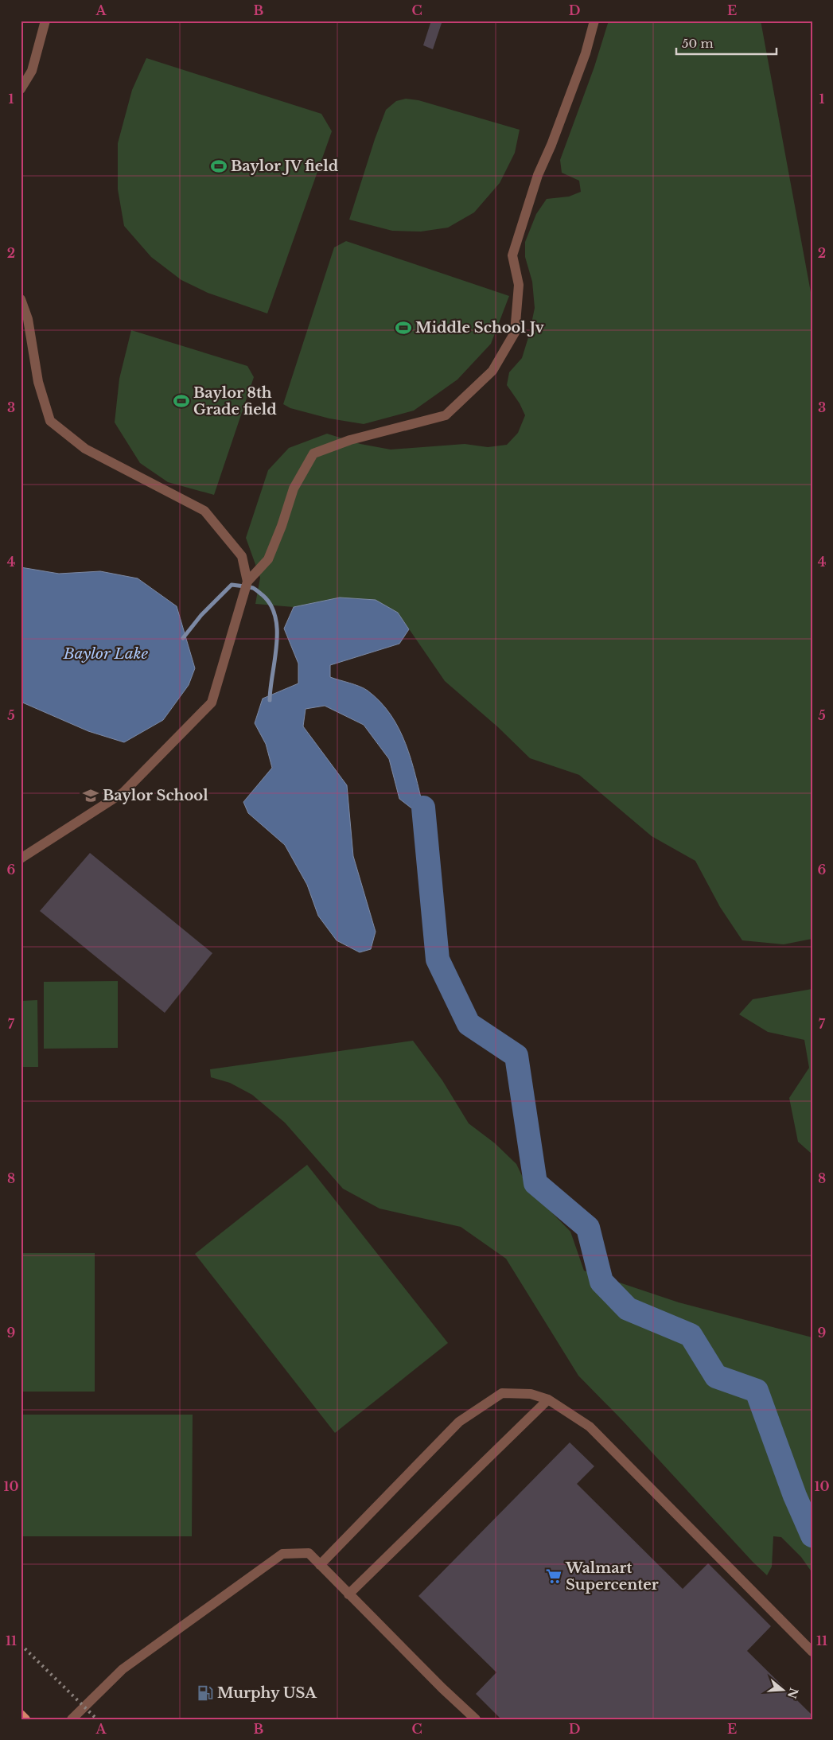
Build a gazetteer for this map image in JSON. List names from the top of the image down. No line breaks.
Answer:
{"water":["Baylor Lake"],"places":{"sports":["Baylor JV field","Middle School Jv","Baylor 8th Grade field"],"school or university":["Baylor School"],"supermarket":["Walmart Supercenter"],"fuel station":["Murphy USA"]},"scale_bar":"50 m","north":"right","grid":{"columns":["A","B","C","D","E"],"rows":["1","2","3","4","5","6","7","8","9","10","11"]}}
